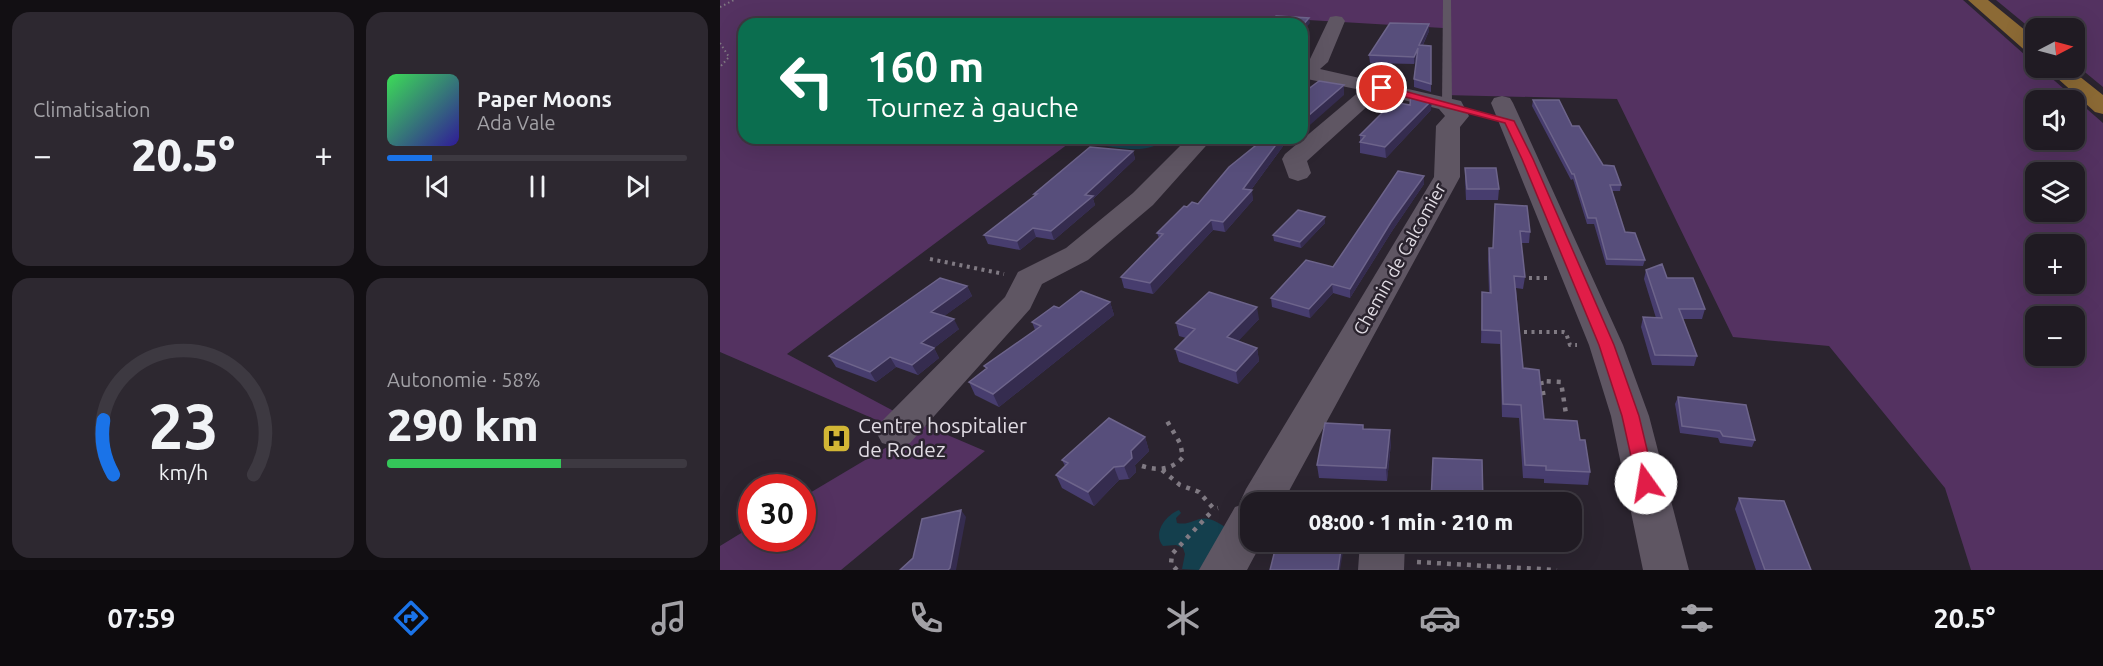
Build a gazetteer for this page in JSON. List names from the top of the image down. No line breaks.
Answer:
{"streets":{"street":["Chemin de Calcomier"]},"places":{"hospital":["Centre hospitalier de Rodez"]},"north":"right","page":{"tile":["Climatisation",["Autonomie · 58%","290 km"]],"map_buttons":["+","−"],"turn":["160 m","Tournez à gauche"],"song":["Paper Moons","Ada Vale"],"heat":["−","20.5°","+"],"limit":"30","trip":"08:00 · 1 min · 210 m","tabs":["07:59","20.5°"],"gauge":["23","km/h"]}}
